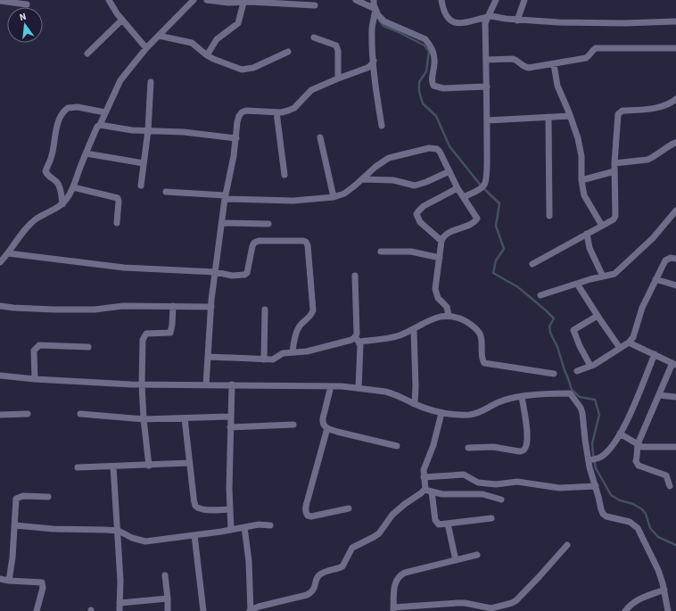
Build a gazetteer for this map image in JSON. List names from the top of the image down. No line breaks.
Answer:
{"north":"top"}
